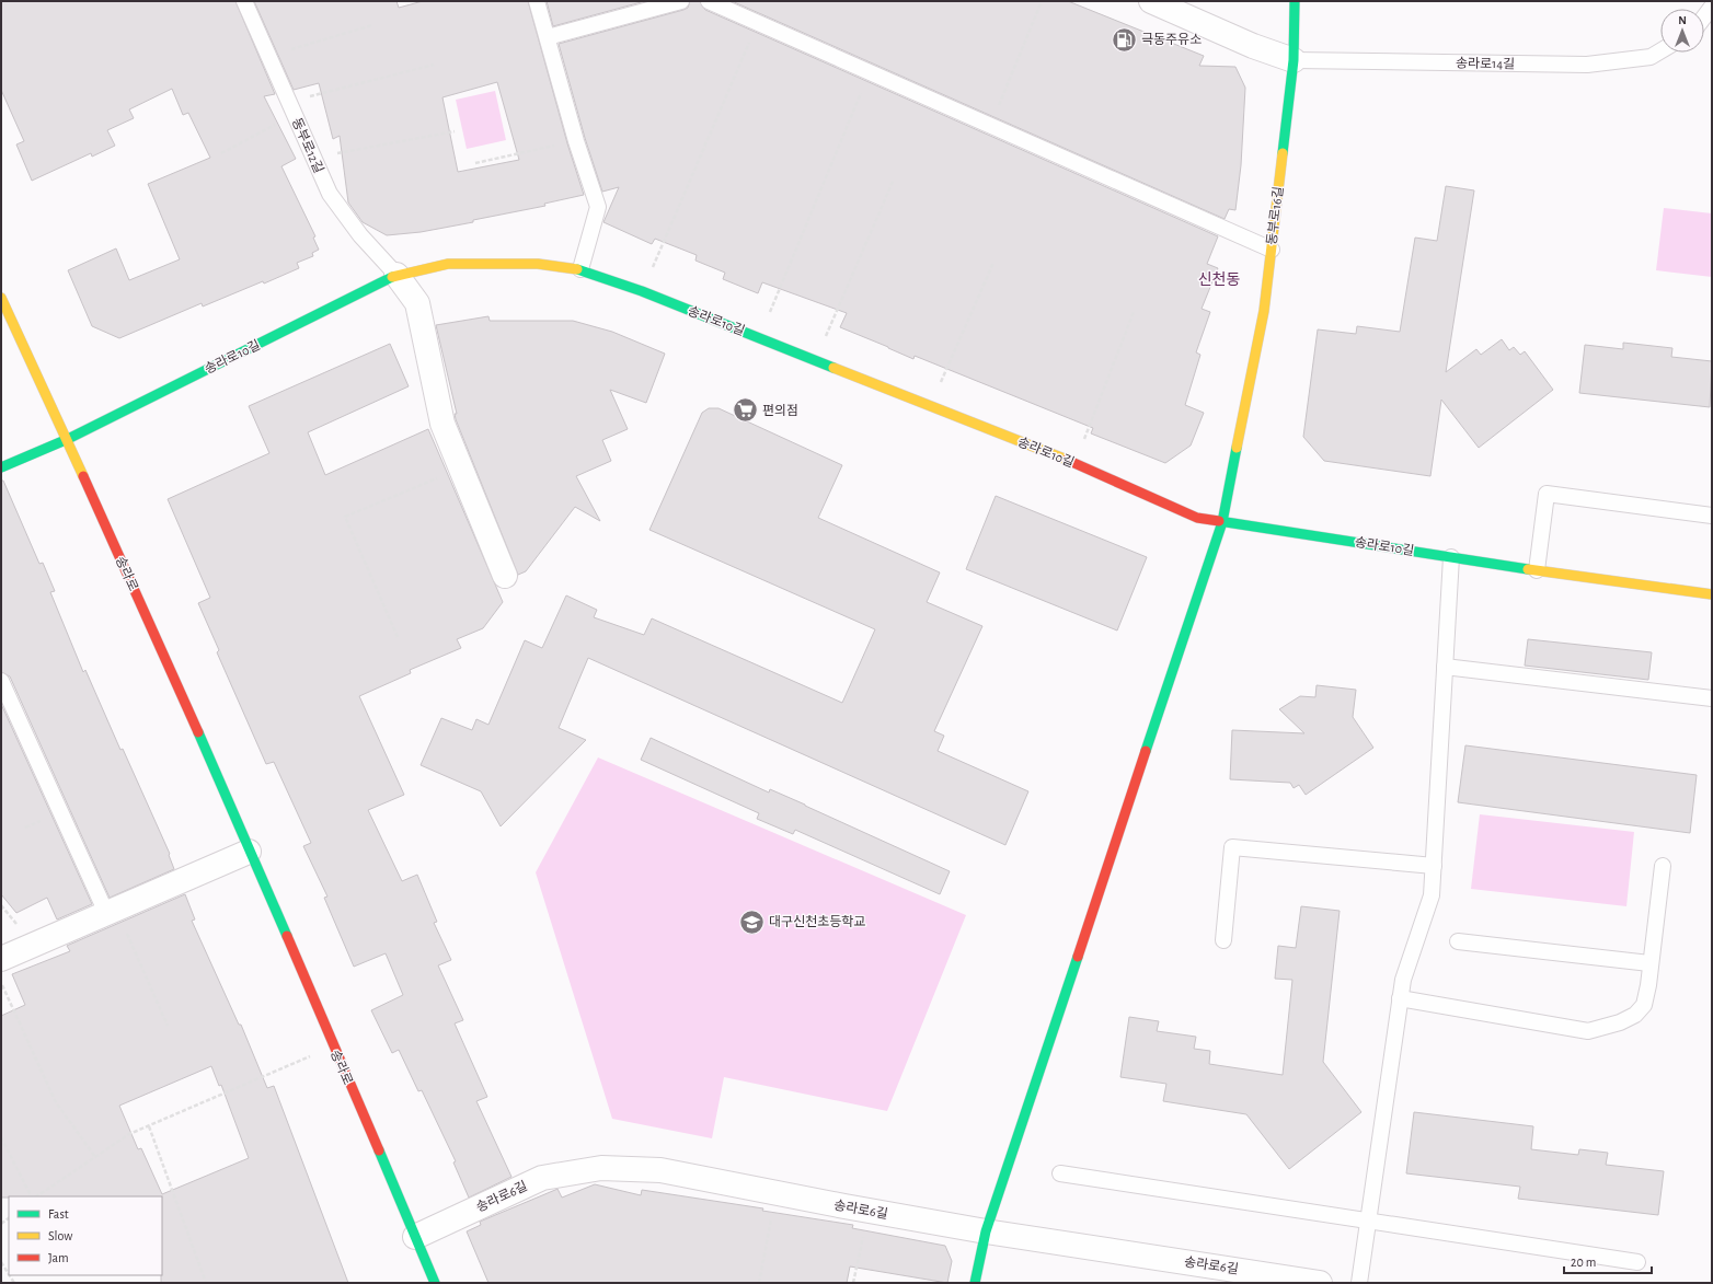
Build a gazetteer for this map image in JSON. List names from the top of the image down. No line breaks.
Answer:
{"streets":{"street":["동부로16길","송라로10길","송라로","송라로6길"],"lane":["송라로14길","동부로12길"]},"crossings":[["송라로14길","동부로16길"],["동부로12길","송라로10길"],["동부로16길","송라로10길"],["동부로16길","송라로6길"],["송라로10길","송라로"],["송라로","송라로6길"]],"districts":["신천동"],"places":{"fuel station":["극동주유소"],"supermarket":["편의점"],"school or university":["대구신천초등학교"]},"legend":["Fast","Slow","Jam"],"scale_bar":"20 m","north":"top"}
